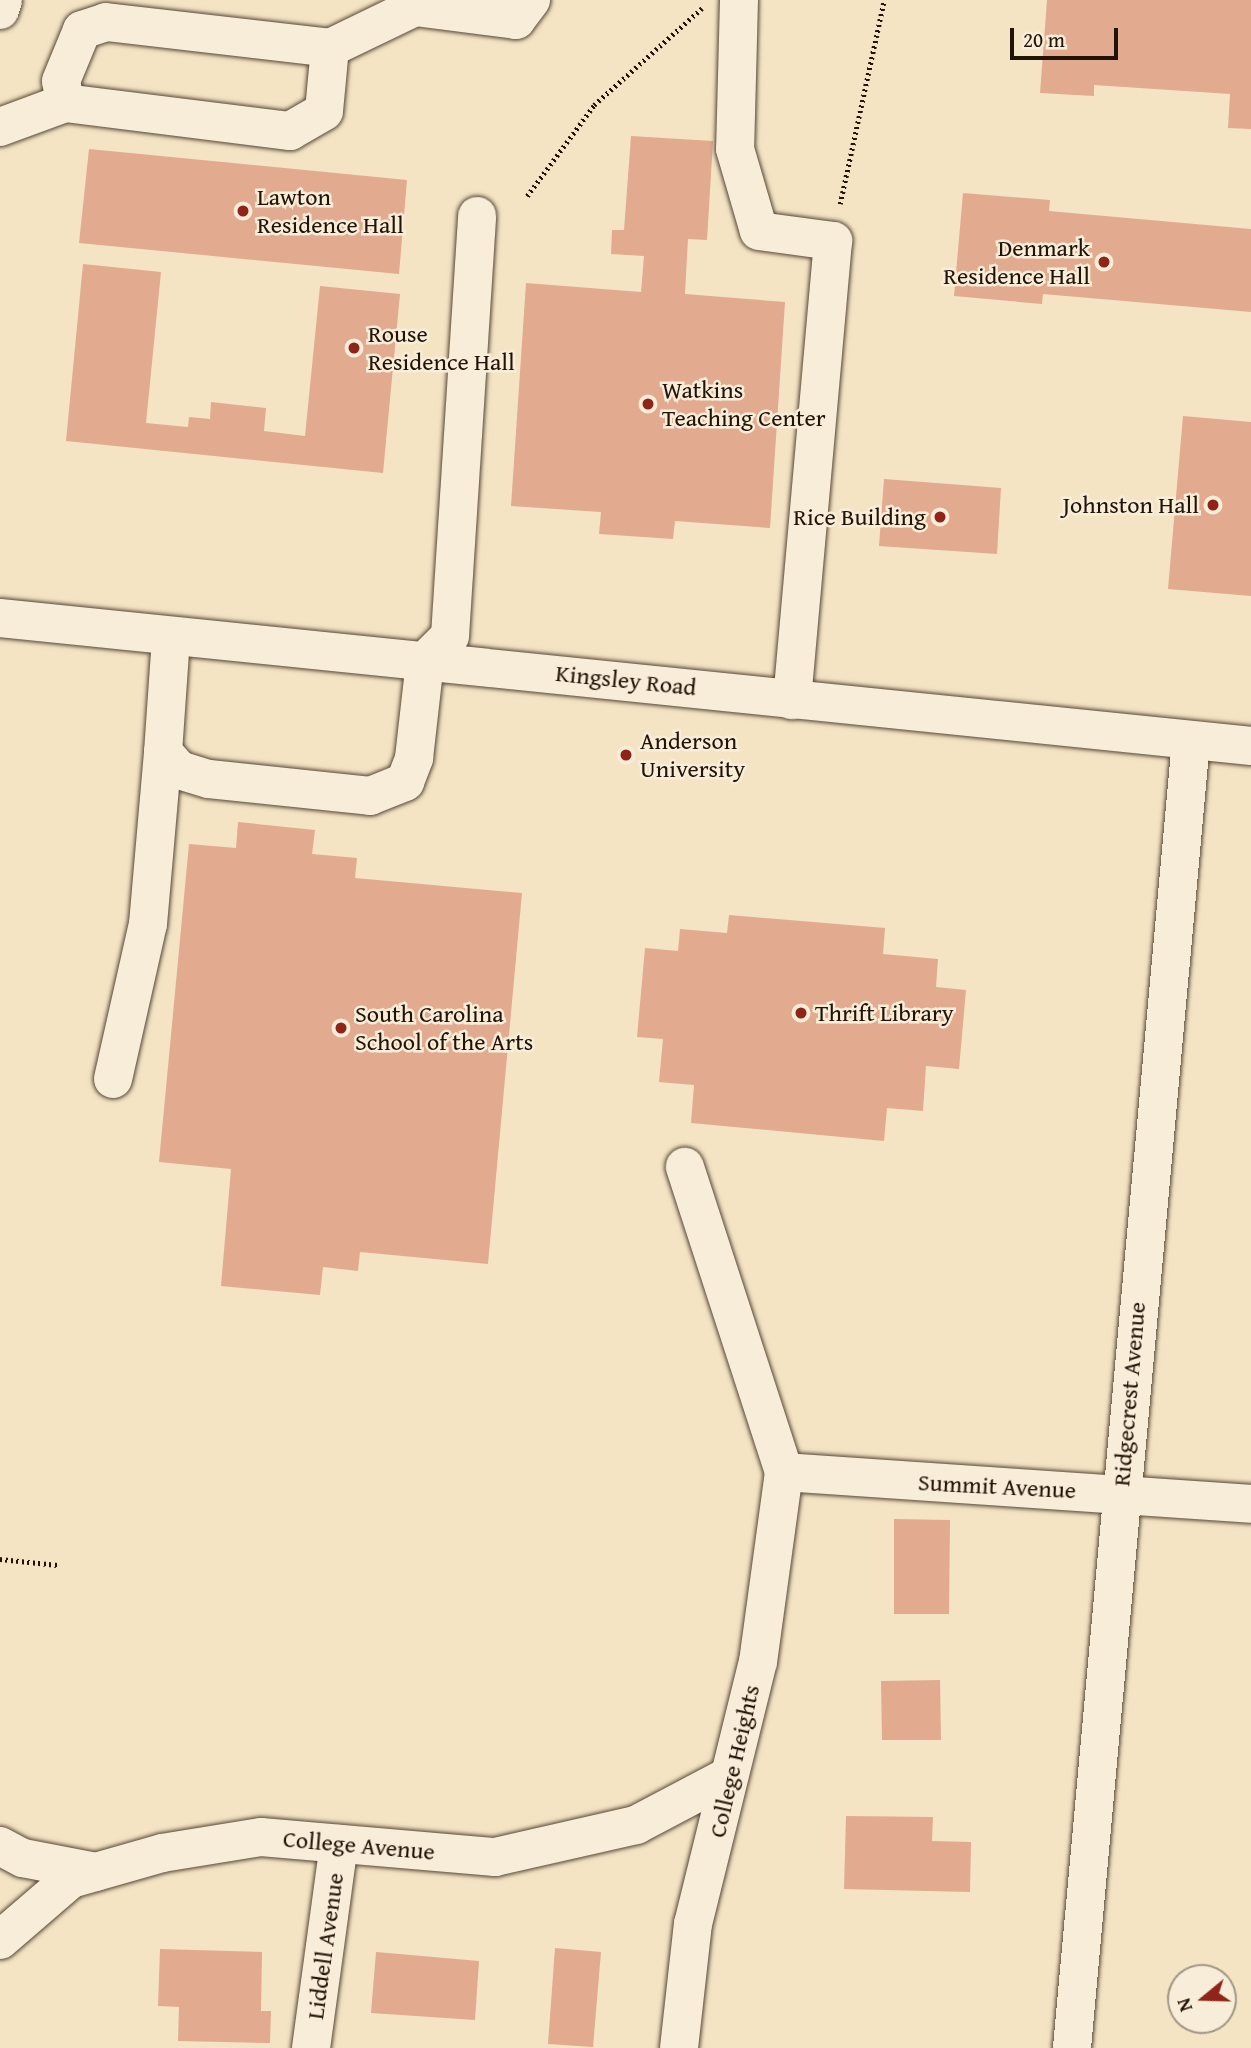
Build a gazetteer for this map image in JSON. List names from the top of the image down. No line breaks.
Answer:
{"streets":{"street":["Kingsley Road","Ridgecrest Avenue","Summit Avenue","College Heights","College Avenue","Liddell Avenue"]},"crossings":[["Kingsley Road","Ridgecrest Avenue"],["Ridgecrest Avenue","Summit Avenue"],["Summit Avenue","College Heights"],["College Heights","College Avenue"],["College Avenue","Liddell Avenue"]],"places":["Lawton Residence Hall","Denmark Residence Hall","Rouse Residence Hall","Watkins Teaching Center","Johnston Hall","Rice Building","Anderson University","Thrift Library","South Carolina School of the Arts"],"scale_bar":"20 m","north":"left"}
